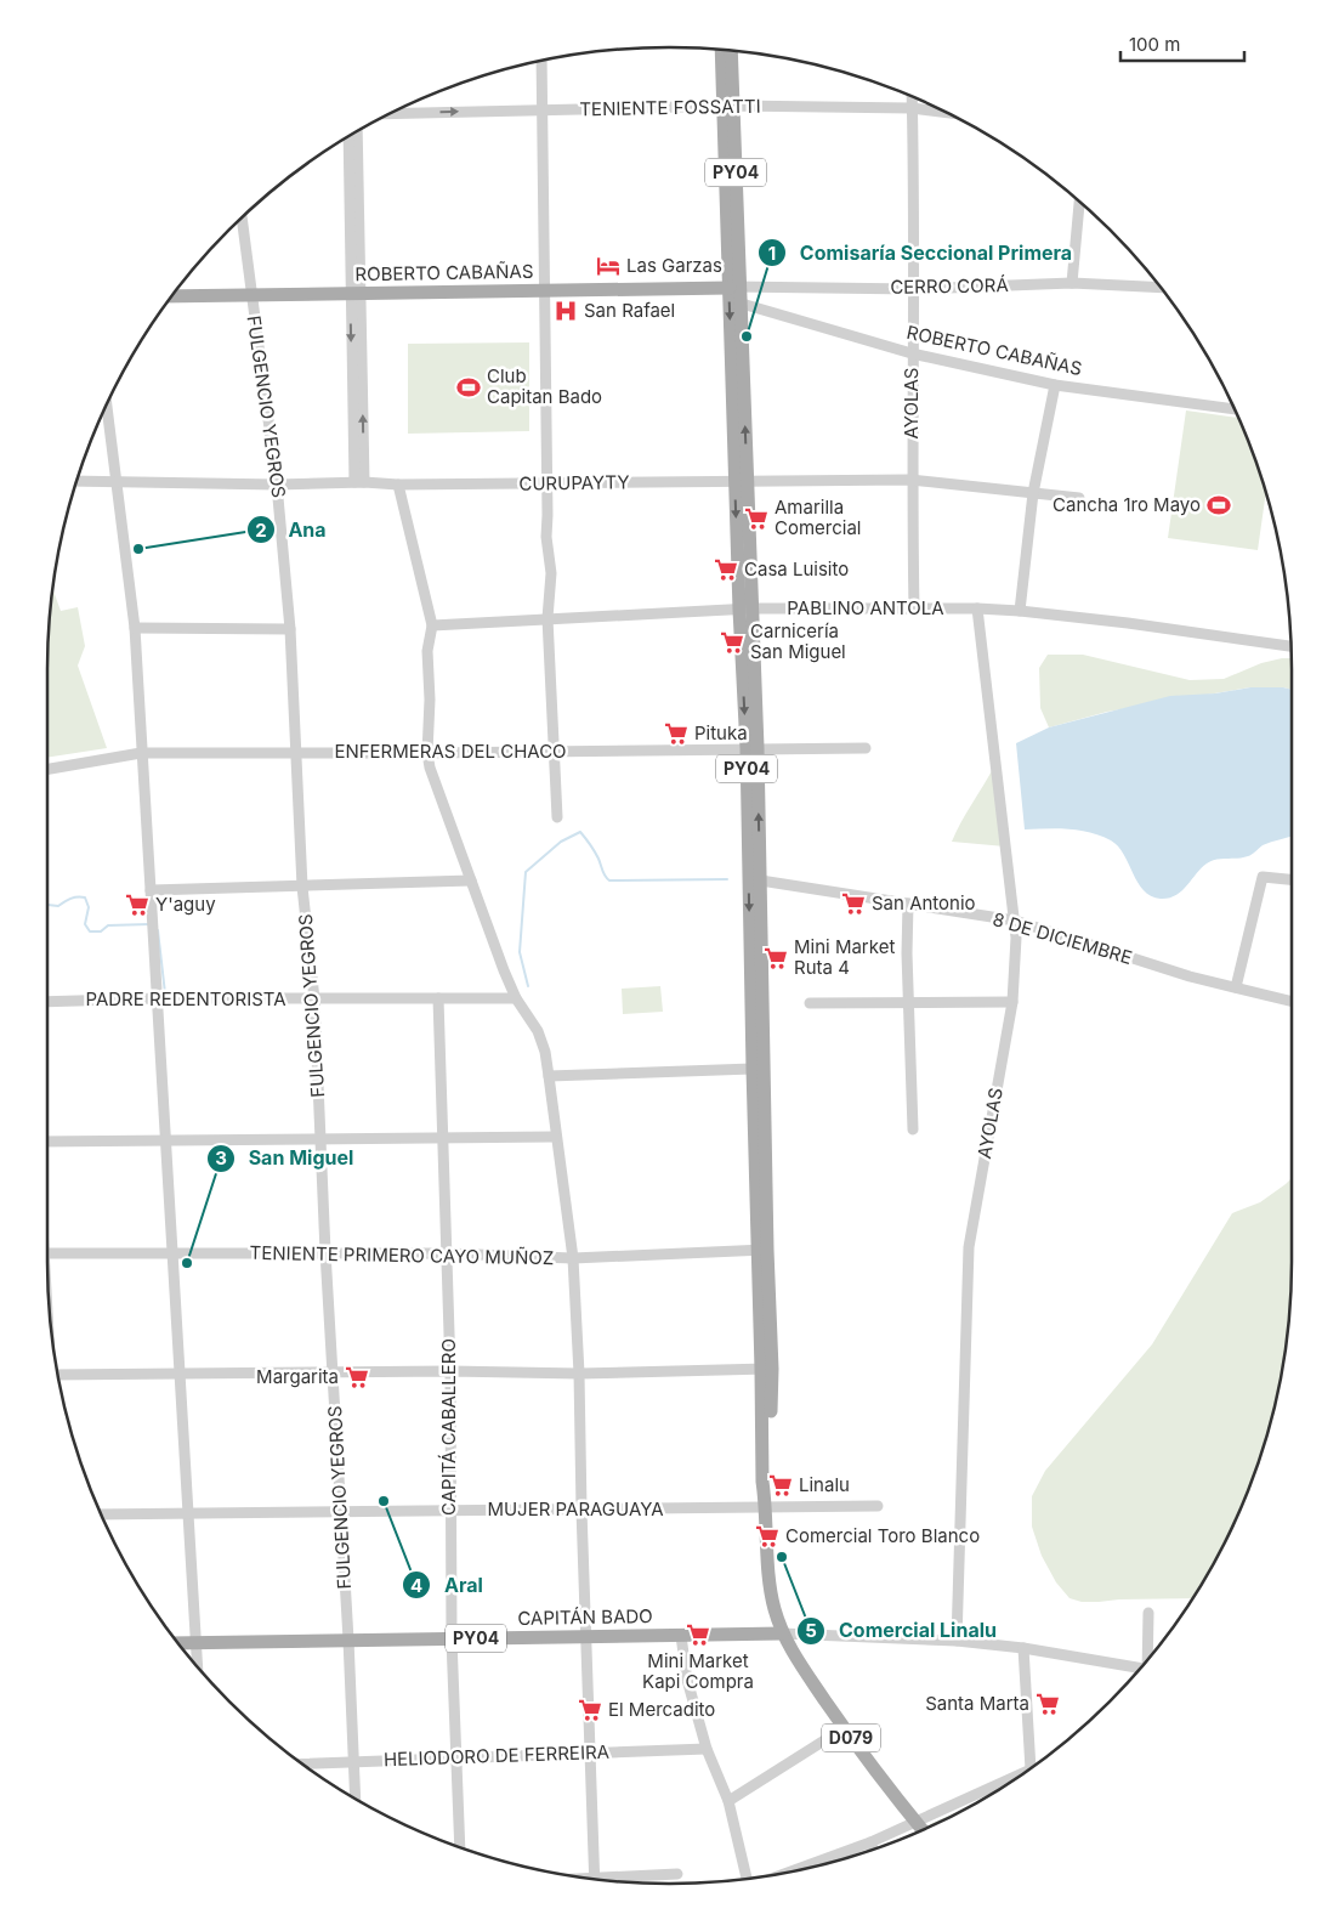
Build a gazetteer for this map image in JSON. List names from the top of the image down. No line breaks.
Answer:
{"streets":{"main road":["PY04","ROBERTO CABAÑAS","CAPITÁN BADO","D079"],"street":["TENIENTE FOSSATTI","CERRO CORÁ","AYOLAS","FULGENCIO YEGROS","CURUPAYTY","PABLINO ANTOLA","ENFERMERAS DEL CHACO","8 DE DICIEMBRE","PADRE REDENTORISTA","TENIENTE PRIMERO CAYO MUÑOZ","CAPITÁ CABALLERO","MUJER PARAGUAYA","HELIODORO DE FERREIRA"]},"crossings":[["TENIENTE FOSSATTI","PY04"],["TENIENTE FOSSATTI","AYOLAS"],["PY04","ROBERTO CABAÑAS"],["PY04","CERRO CORÁ"],["PY04","CURUPAYTY"],["PY04","PABLINO ANTOLA"],["PY04","ENFERMERAS DEL CHACO"],["PY04","8 DE DICIEMBRE"],["PY04","TENIENTE PRIMERO CAYO MUÑOZ"],["PY04","MUJER PARAGUAYA"],["PY04","CAPITÁN BADO"],["PY04","D079"],["ROBERTO CABAÑAS","CERRO CORÁ"],["ROBERTO CABAÑAS","AYOLAS"],["ROBERTO CABAÑAS","FULGENCIO YEGROS"],["CERRO CORÁ","AYOLAS"],["AYOLAS","CURUPAYTY"],["AYOLAS","PABLINO ANTOLA"],["AYOLAS","8 DE DICIEMBRE"],["FULGENCIO YEGROS","CURUPAYTY"],["FULGENCIO YEGROS","ENFERMERAS DEL CHACO"],["FULGENCIO YEGROS","PADRE REDENTORISTA"],["FULGENCIO YEGROS","TENIENTE PRIMERO CAYO MUÑOZ"],["FULGENCIO YEGROS","MUJER PARAGUAYA"],["FULGENCIO YEGROS","CAPITÁN BADO"],["FULGENCIO YEGROS","HELIODORO DE FERREIRA"],["PADRE REDENTORISTA","CAPITÁ CABALLERO"],["TENIENTE PRIMERO CAYO MUÑOZ","CAPITÁ CABALLERO"],["CAPITÁ CABALLERO","MUJER PARAGUAYA"],["CAPITÁ CABALLERO","CAPITÁN BADO"],["CAPITÁ CABALLERO","HELIODORO DE FERREIRA"],["CAPITÁN BADO","D079"]],"places":{"hotel":["Las Garzas"],"hospital":["San Rafael"],"other":["Comisaría Seccional Primera","Ana","San Miguel","Aral","Comercial Linalu"],"sports":["Club Capitan Bado","Cancha 1ro Mayo"],"supermarket":["Amarilla Comercial","Casa Luisito","Carnicería San Miguel","Pituka","San Antonio","Y'aguy","Mini Market Ruta 4","Margarita","Linalu","Comercial Toro Blanco","Mini Market Kapi Compra","Santa Marta","El Mercadito"]},"scale_bar":"100 m"}
